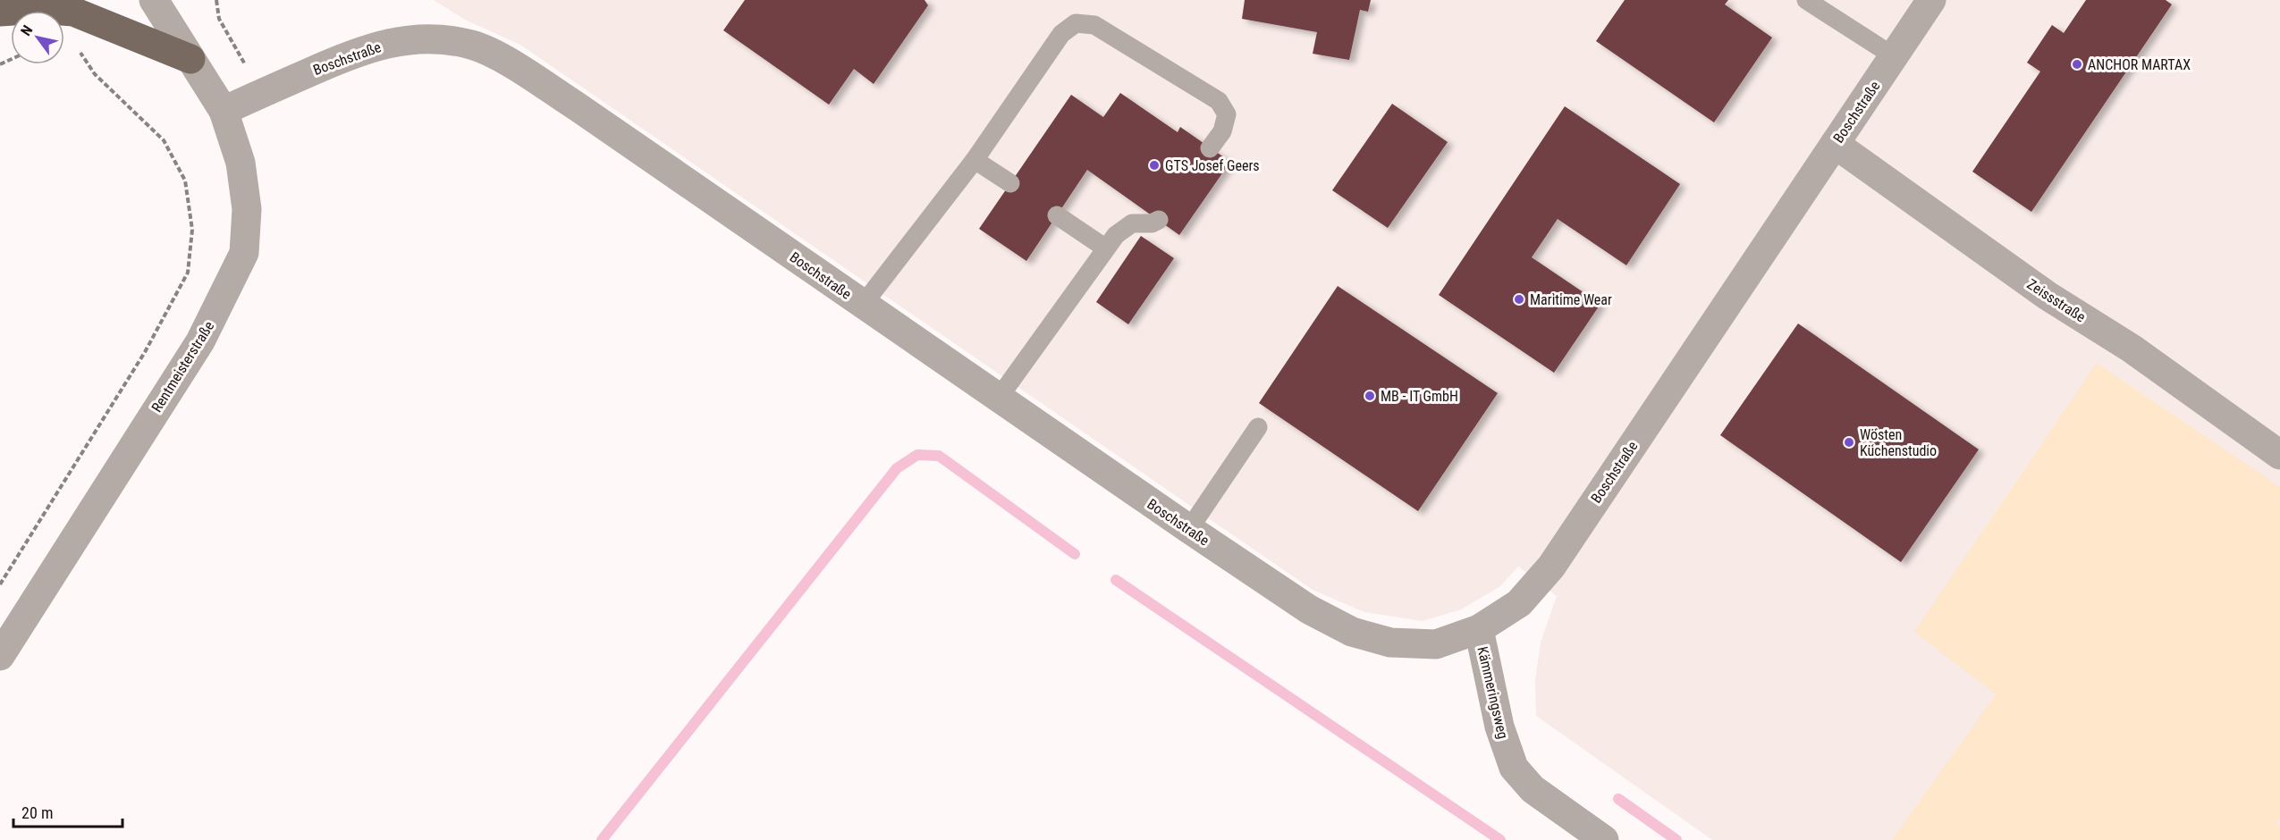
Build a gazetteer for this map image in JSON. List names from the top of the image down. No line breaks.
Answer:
{"streets":{"street":["Boschstraße","Zeissstraße","Rentmeisterstraße","Kämmeringsweg"]},"crossings":[["Boschstraße","Zeissstraße"],["Boschstraße","Rentmeisterstraße"],["Boschstraße","Kämmeringsweg"]],"places":["ANCHOR MARTAX","GTS Josef Geers","Maritime Wear","MB - IT GmbH","Wösten Küchenstudio"],"scale_bar":"20 m","north":"top left"}
